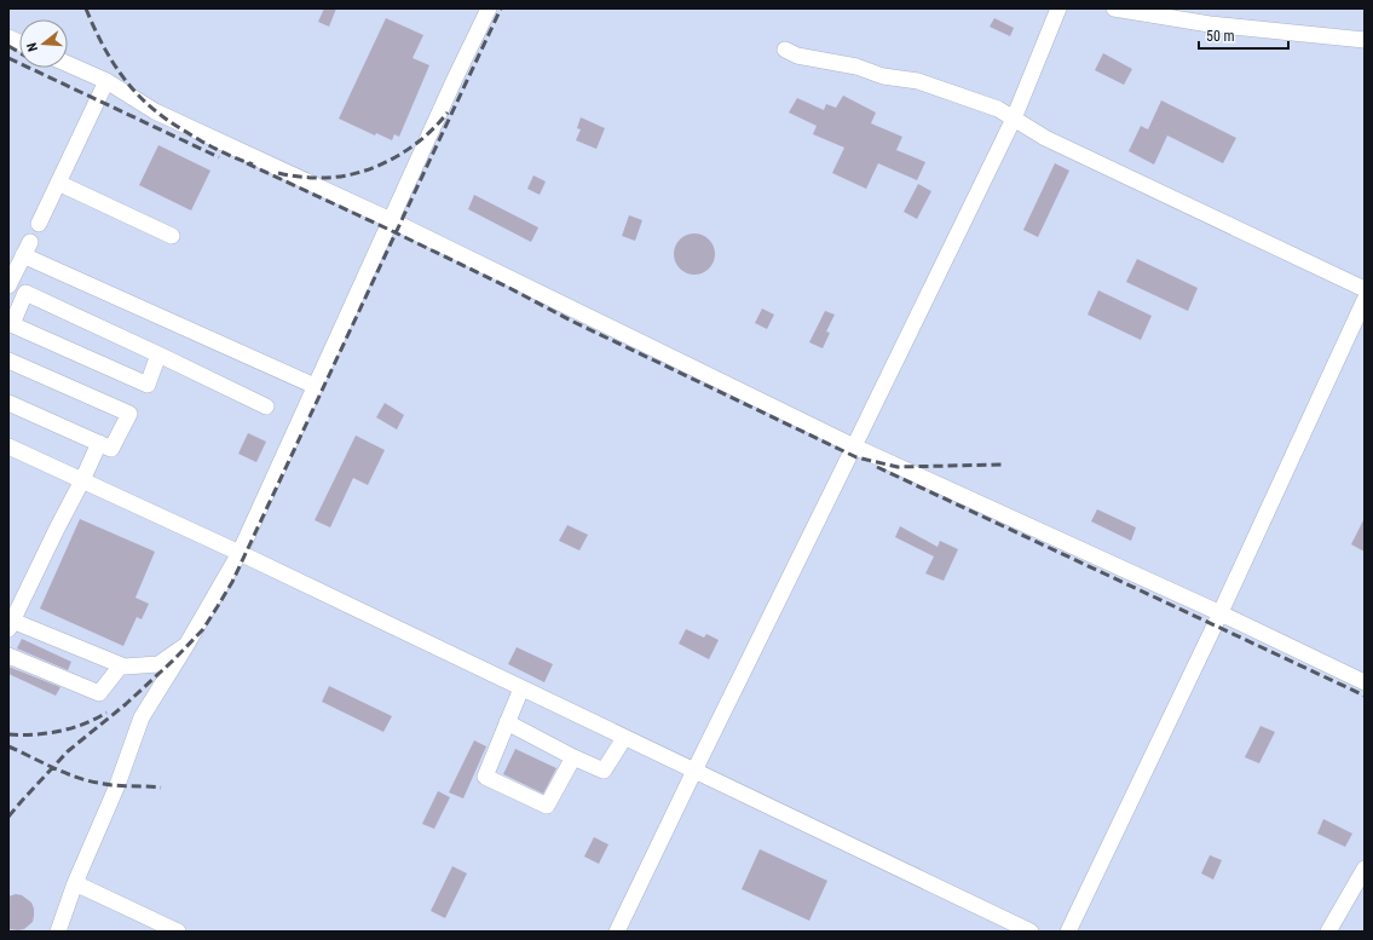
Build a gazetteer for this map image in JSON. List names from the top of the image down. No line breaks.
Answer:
{"scale_bar":"50 m","north":"left"}
